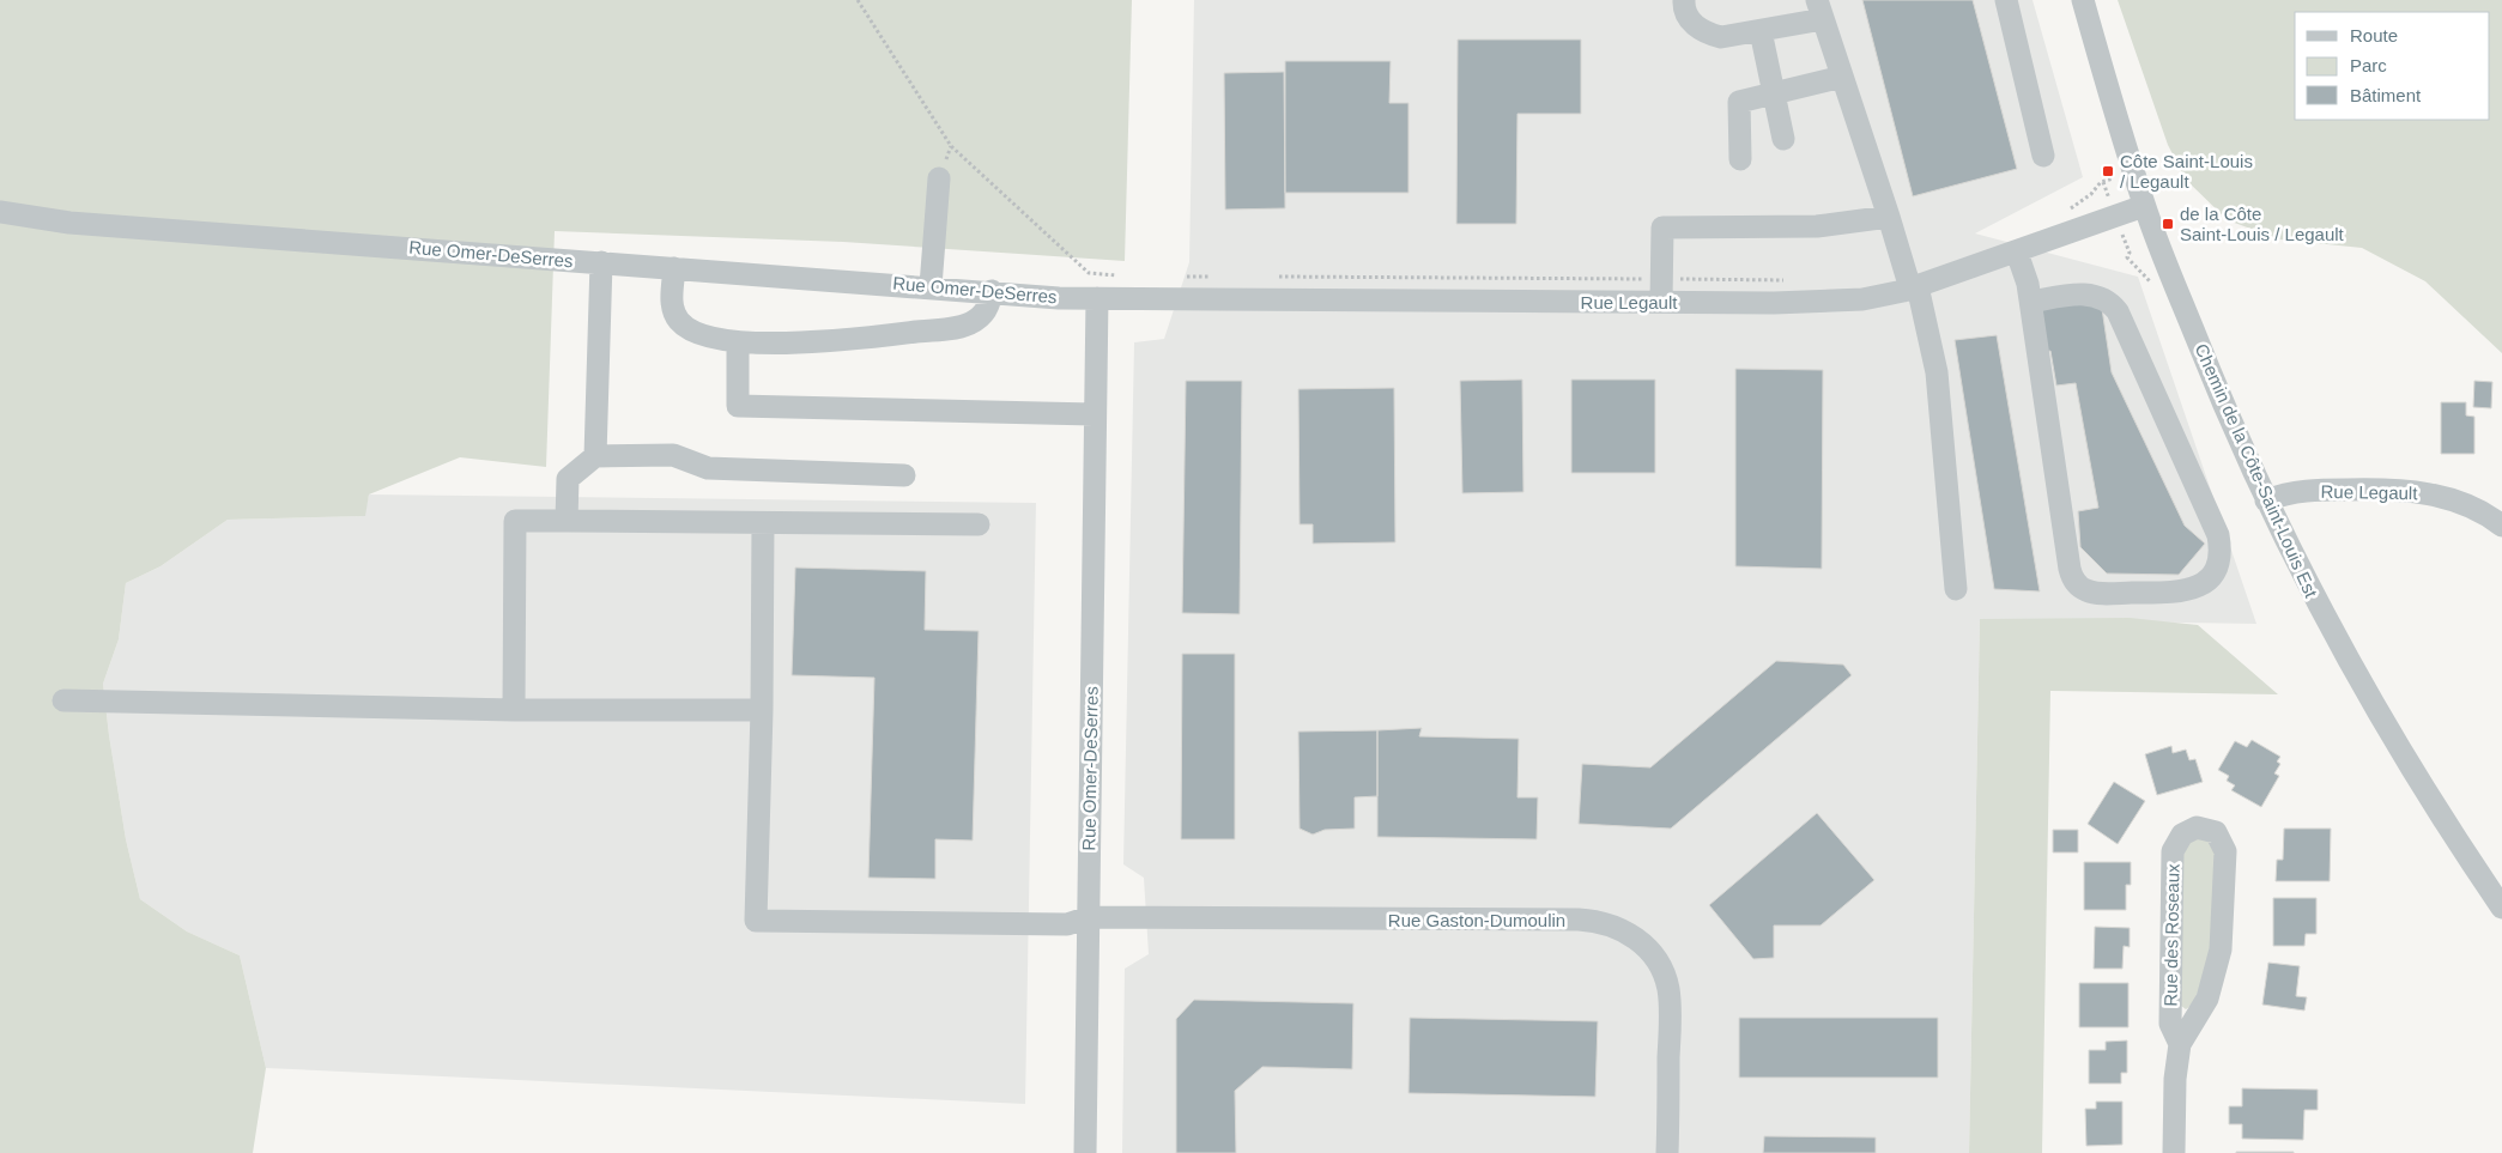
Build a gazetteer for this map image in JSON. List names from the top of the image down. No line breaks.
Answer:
{"streets":{"street":["Rue Omer-DeSerres","Rue Legault","Chemin de la Côte-Saint-Louis Est","Rue Gaston-Dumoulin","Rue des Roseaux"]},"crossings":[["Rue Omer-DeSerres","Rue Legault"],["Rue Omer-DeSerres","Rue Gaston-Dumoulin"],["Rue Legault","Chemin de la Côte-Saint-Louis Est"]],"places":{"transit":["Côte Saint-Louis / Legault","de la Côte Saint-Louis / Legault"]},"legend":["Route","Parc","Bâtiment"]}
